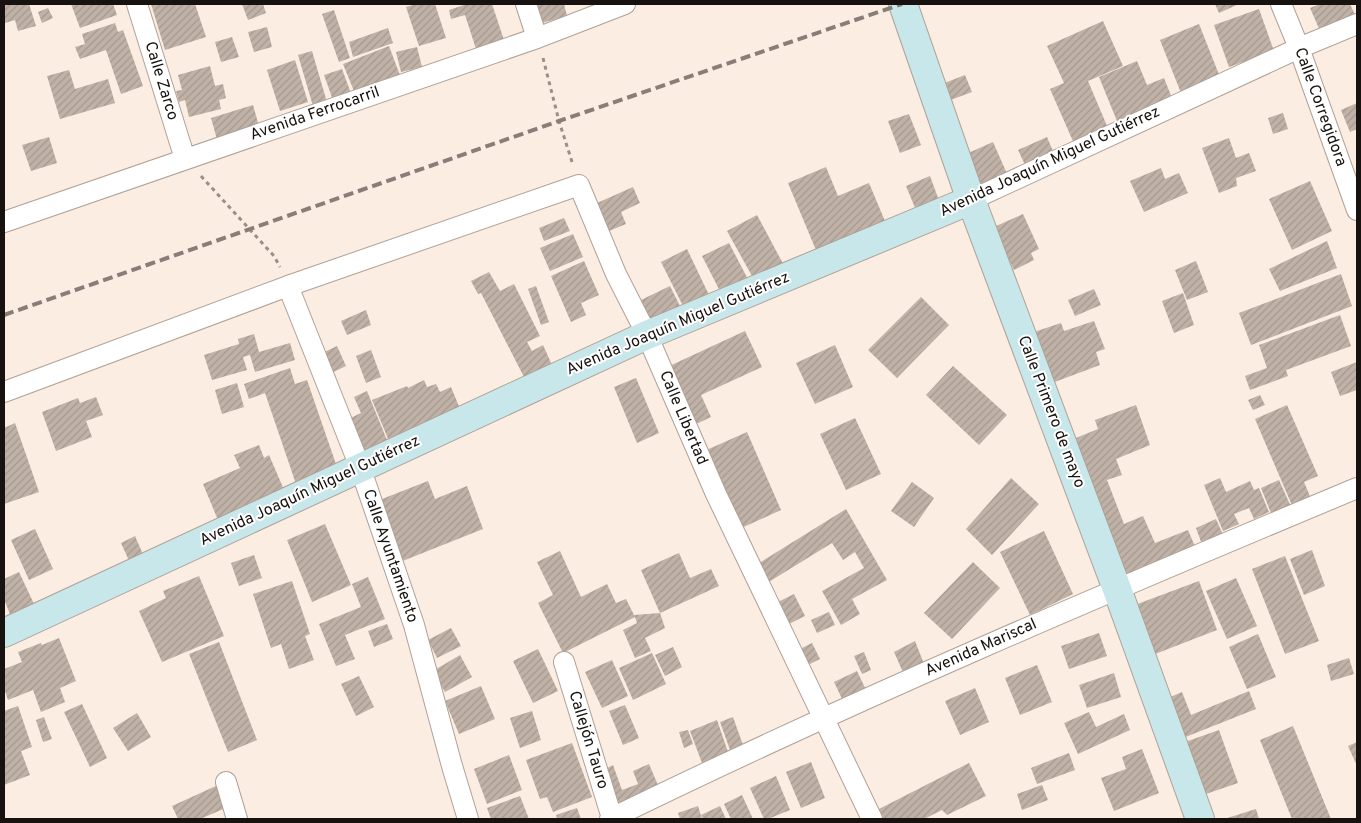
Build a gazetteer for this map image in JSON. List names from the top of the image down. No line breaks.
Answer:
{"streets":{"street":["Calle Zarco","Calle Corregidora","Avenida Ferrocarril","Avenida Joaquín Miguel Gutiérrez","Calle Primero de mayo","Calle Libertad","Calle Ayuntamiento","Avenida Mariscal","Callejón Tauro"]},"crossings":[["Calle Zarco","Avenida Ferrocarril"],["Calle Corregidora","Avenida Joaquín Miguel Gutiérrez"],["Avenida Joaquín Miguel Gutiérrez","Calle Primero de mayo"],["Avenida Joaquín Miguel Gutiérrez","Calle Libertad"],["Avenida Joaquín Miguel Gutiérrez","Calle Ayuntamiento"],["Calle Primero de mayo","Avenida Mariscal"],["Calle Libertad","Avenida Mariscal"],["Avenida Mariscal","Callejón Tauro"]]}
